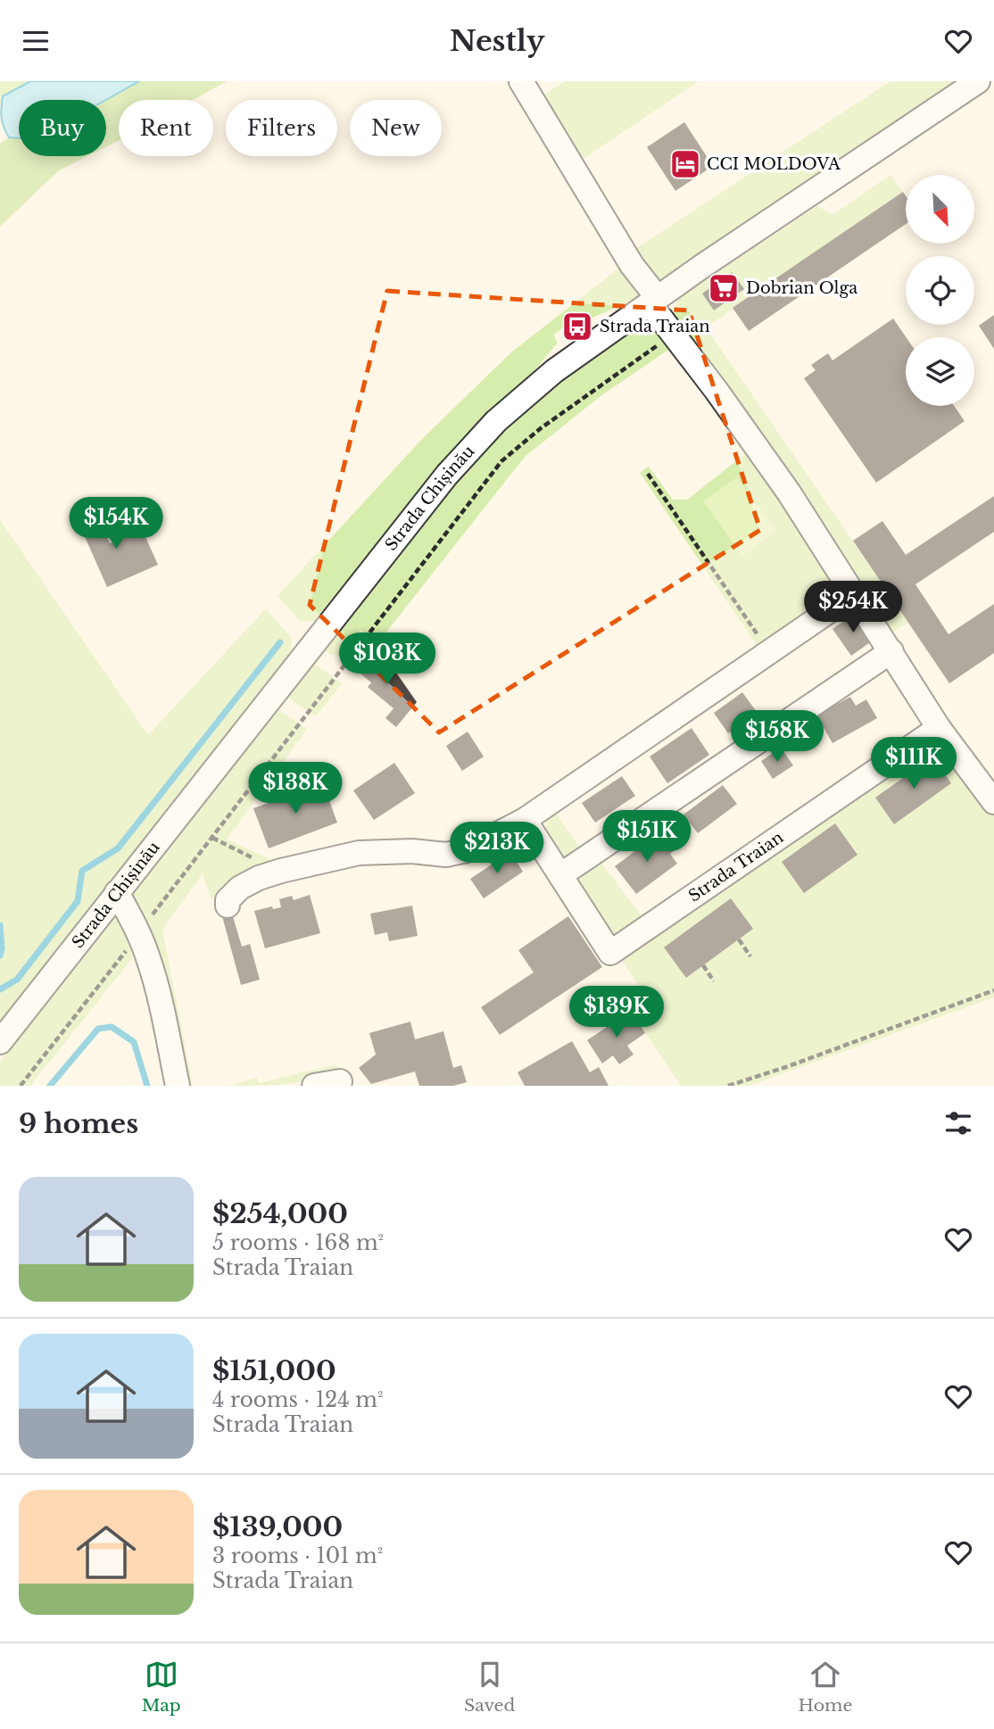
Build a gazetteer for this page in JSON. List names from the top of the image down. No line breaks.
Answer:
{"streets":{"street":["Strada Chișinău","Strada Traian"]},"places":{"hotel":["CCI MOLDOVA"],"supermarket":["Dobrian Olga"],"bus stop":["Strada Traian"]},"north":"bottom right","page":{"header":"Nestly","chip":["Buy","Rent","Filters","New"],"price":["$154K","$254K","$103K","$158K","$111K","$138K","$151K","$213K","$139K"],"heading":"9 homes","list":[{"name":"$254,000","note":"5 rooms · 168 m² · Strada Traian"},{"name":"$151,000","note":"4 rooms · 124 m² · Strada Traian"},{"name":"$139,000","note":"3 rooms · 101 m² · Strada Traian"}],"tabs":["Map","Saved","Home"]}}
